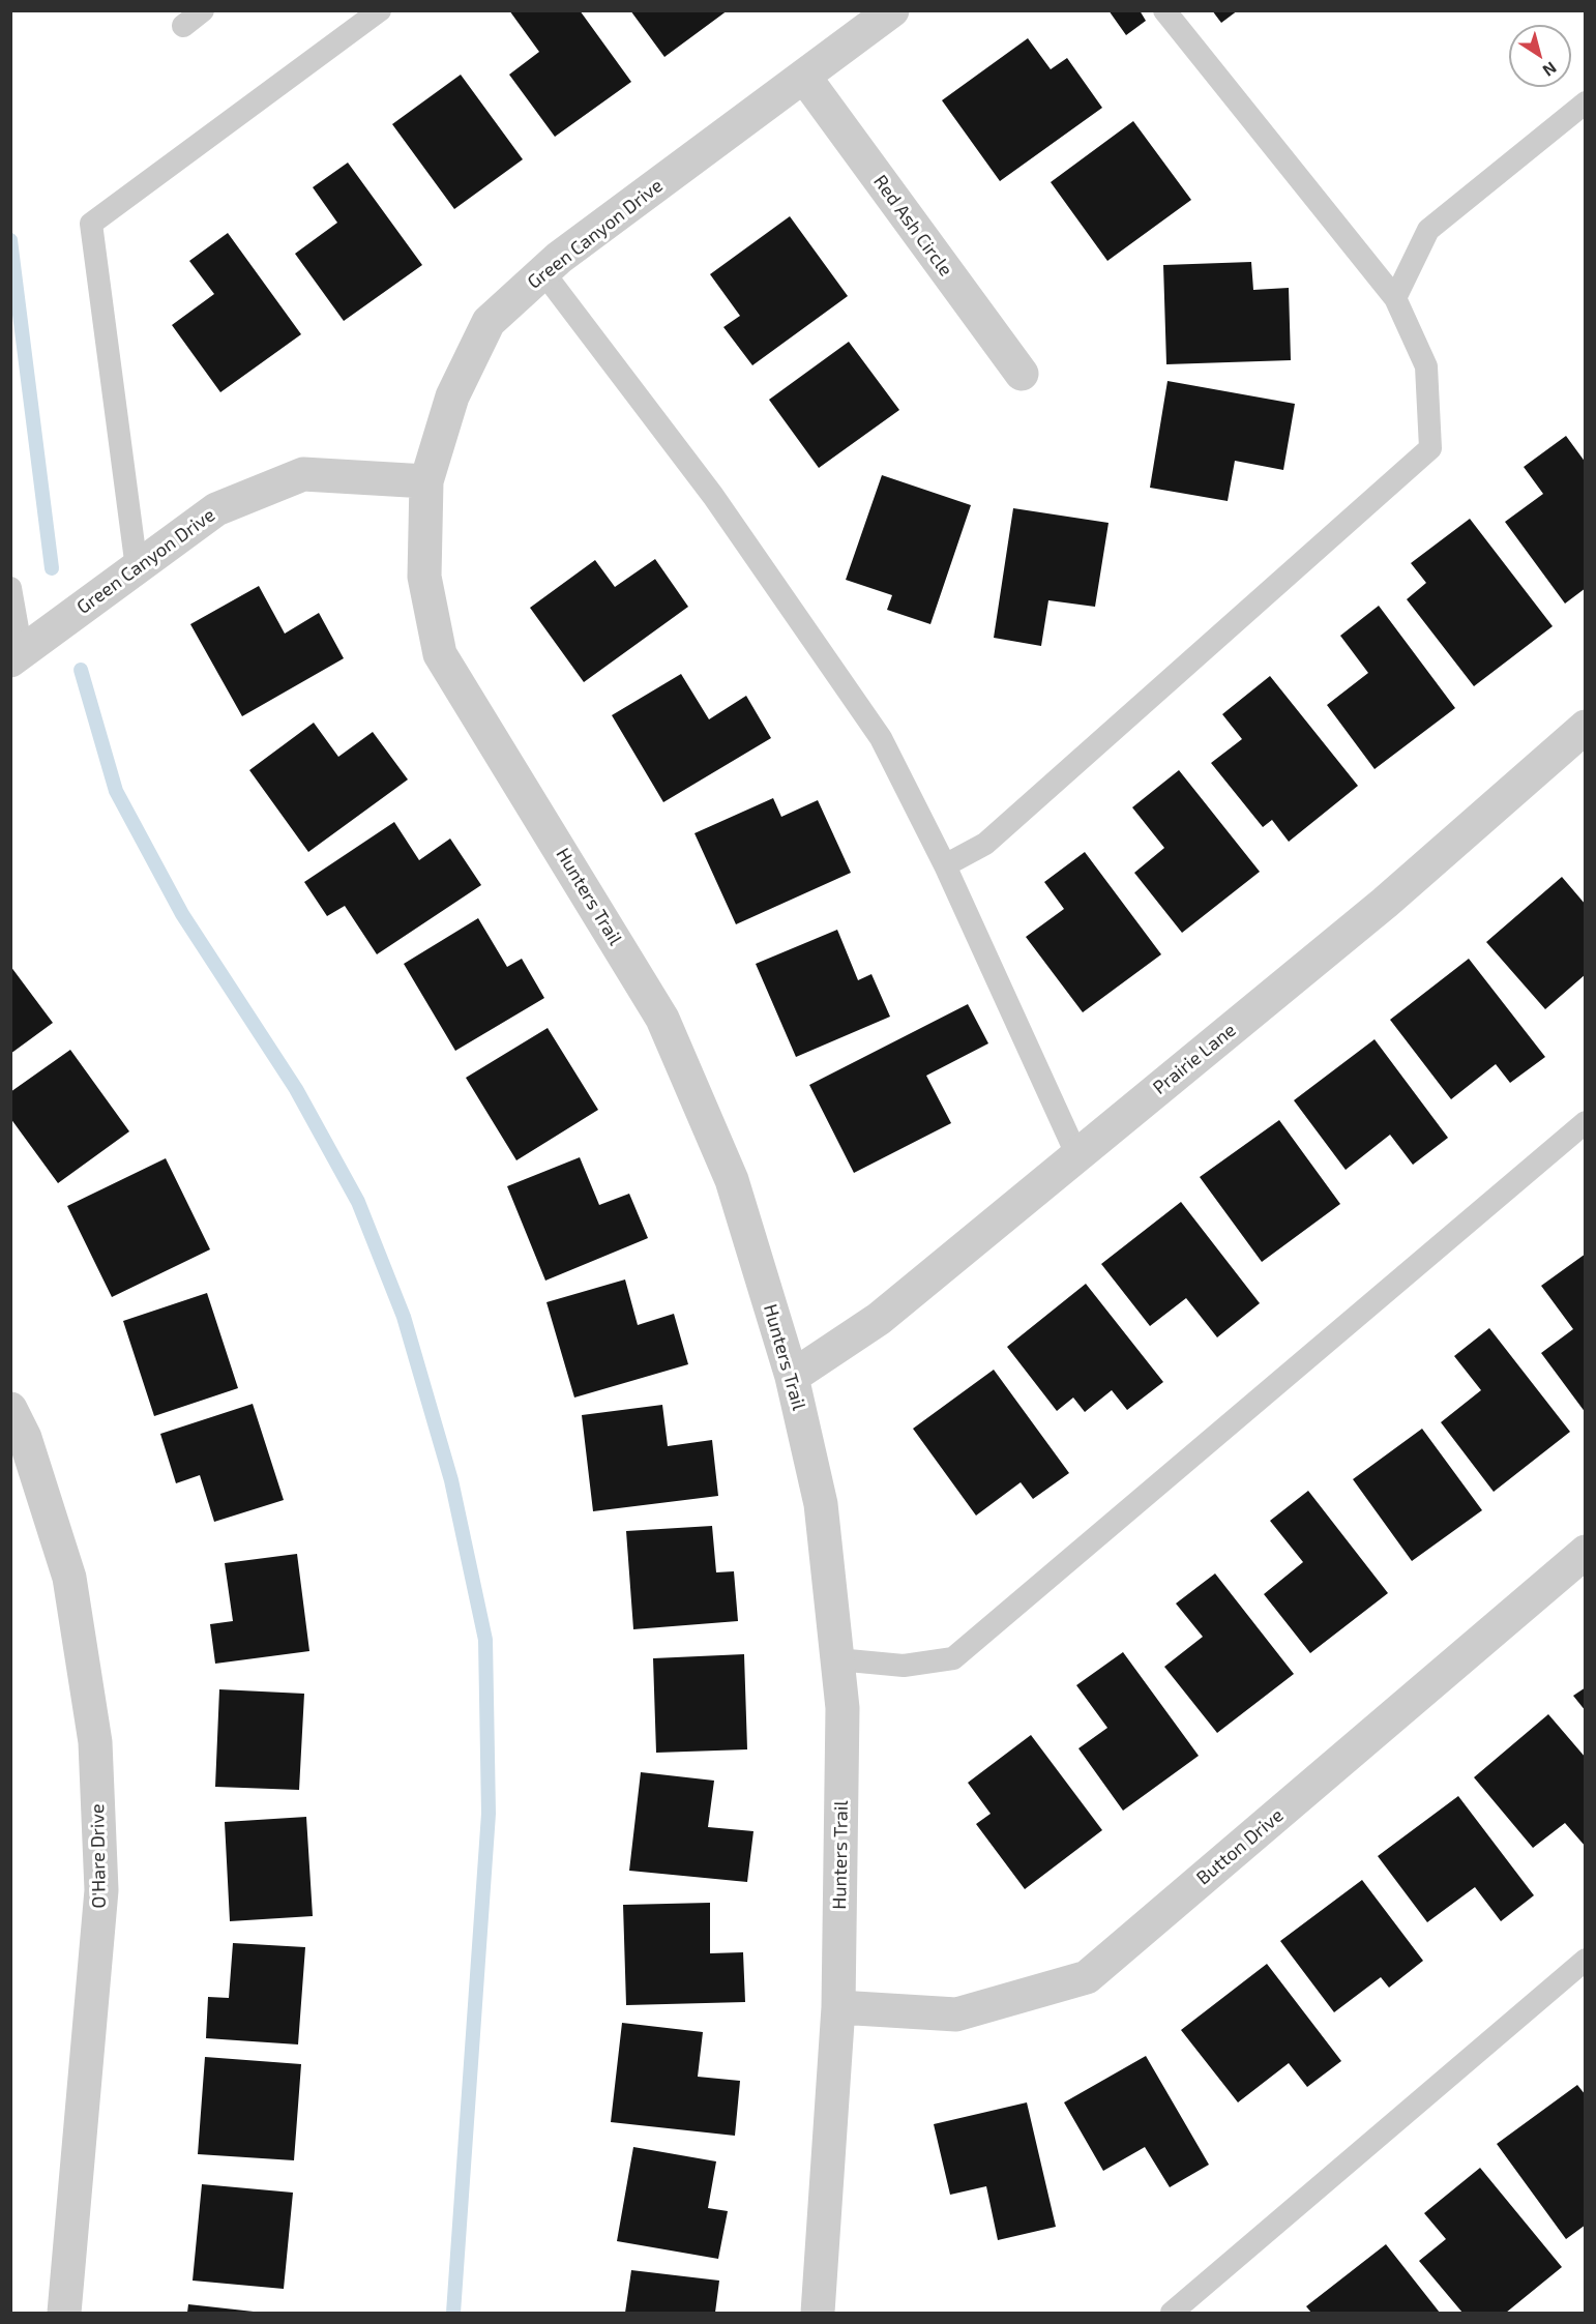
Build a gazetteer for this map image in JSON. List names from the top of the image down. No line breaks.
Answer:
{"streets":{"street":["Red Ash Circle","Green Canyon Drive","Hunters Trail","Prairie Lane","Button Drive","O'Hare Drive"]},"crossings":[["Red Ash Circle","Green Canyon Drive"],["Green Canyon Drive","Hunters Trail"],["Hunters Trail","Prairie Lane"],["Hunters Trail","Button Drive"]],"north":"bottom right"}
